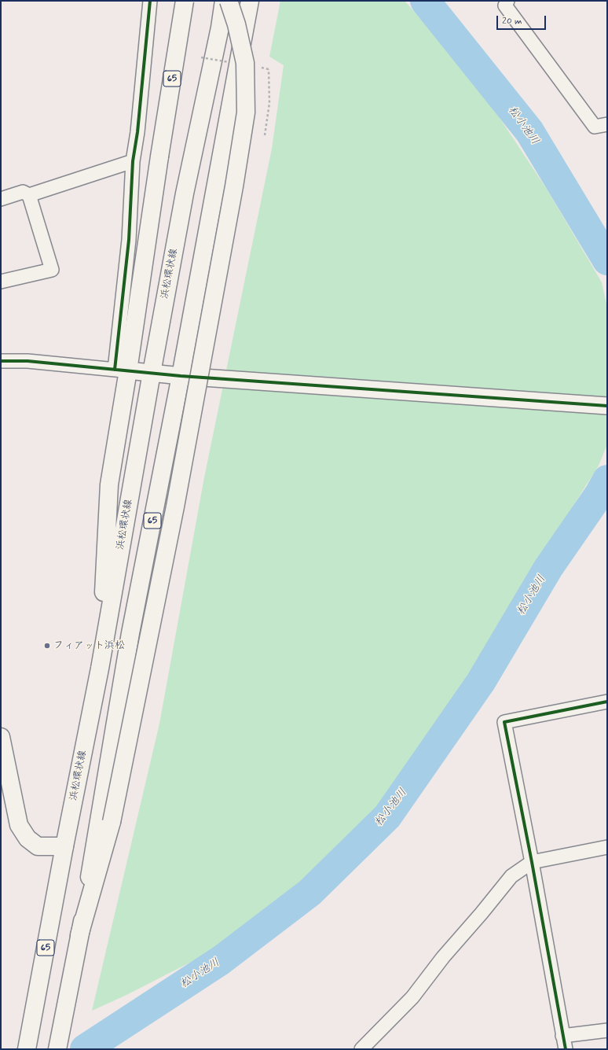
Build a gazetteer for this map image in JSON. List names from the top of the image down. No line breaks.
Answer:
{"streets":{"main road":["65","浜松環状線"]},"crossings":[["65","浜松環状線"]],"water":["松小池川"],"places":["フィアット浜松"],"scale_bar":"20 m"}
